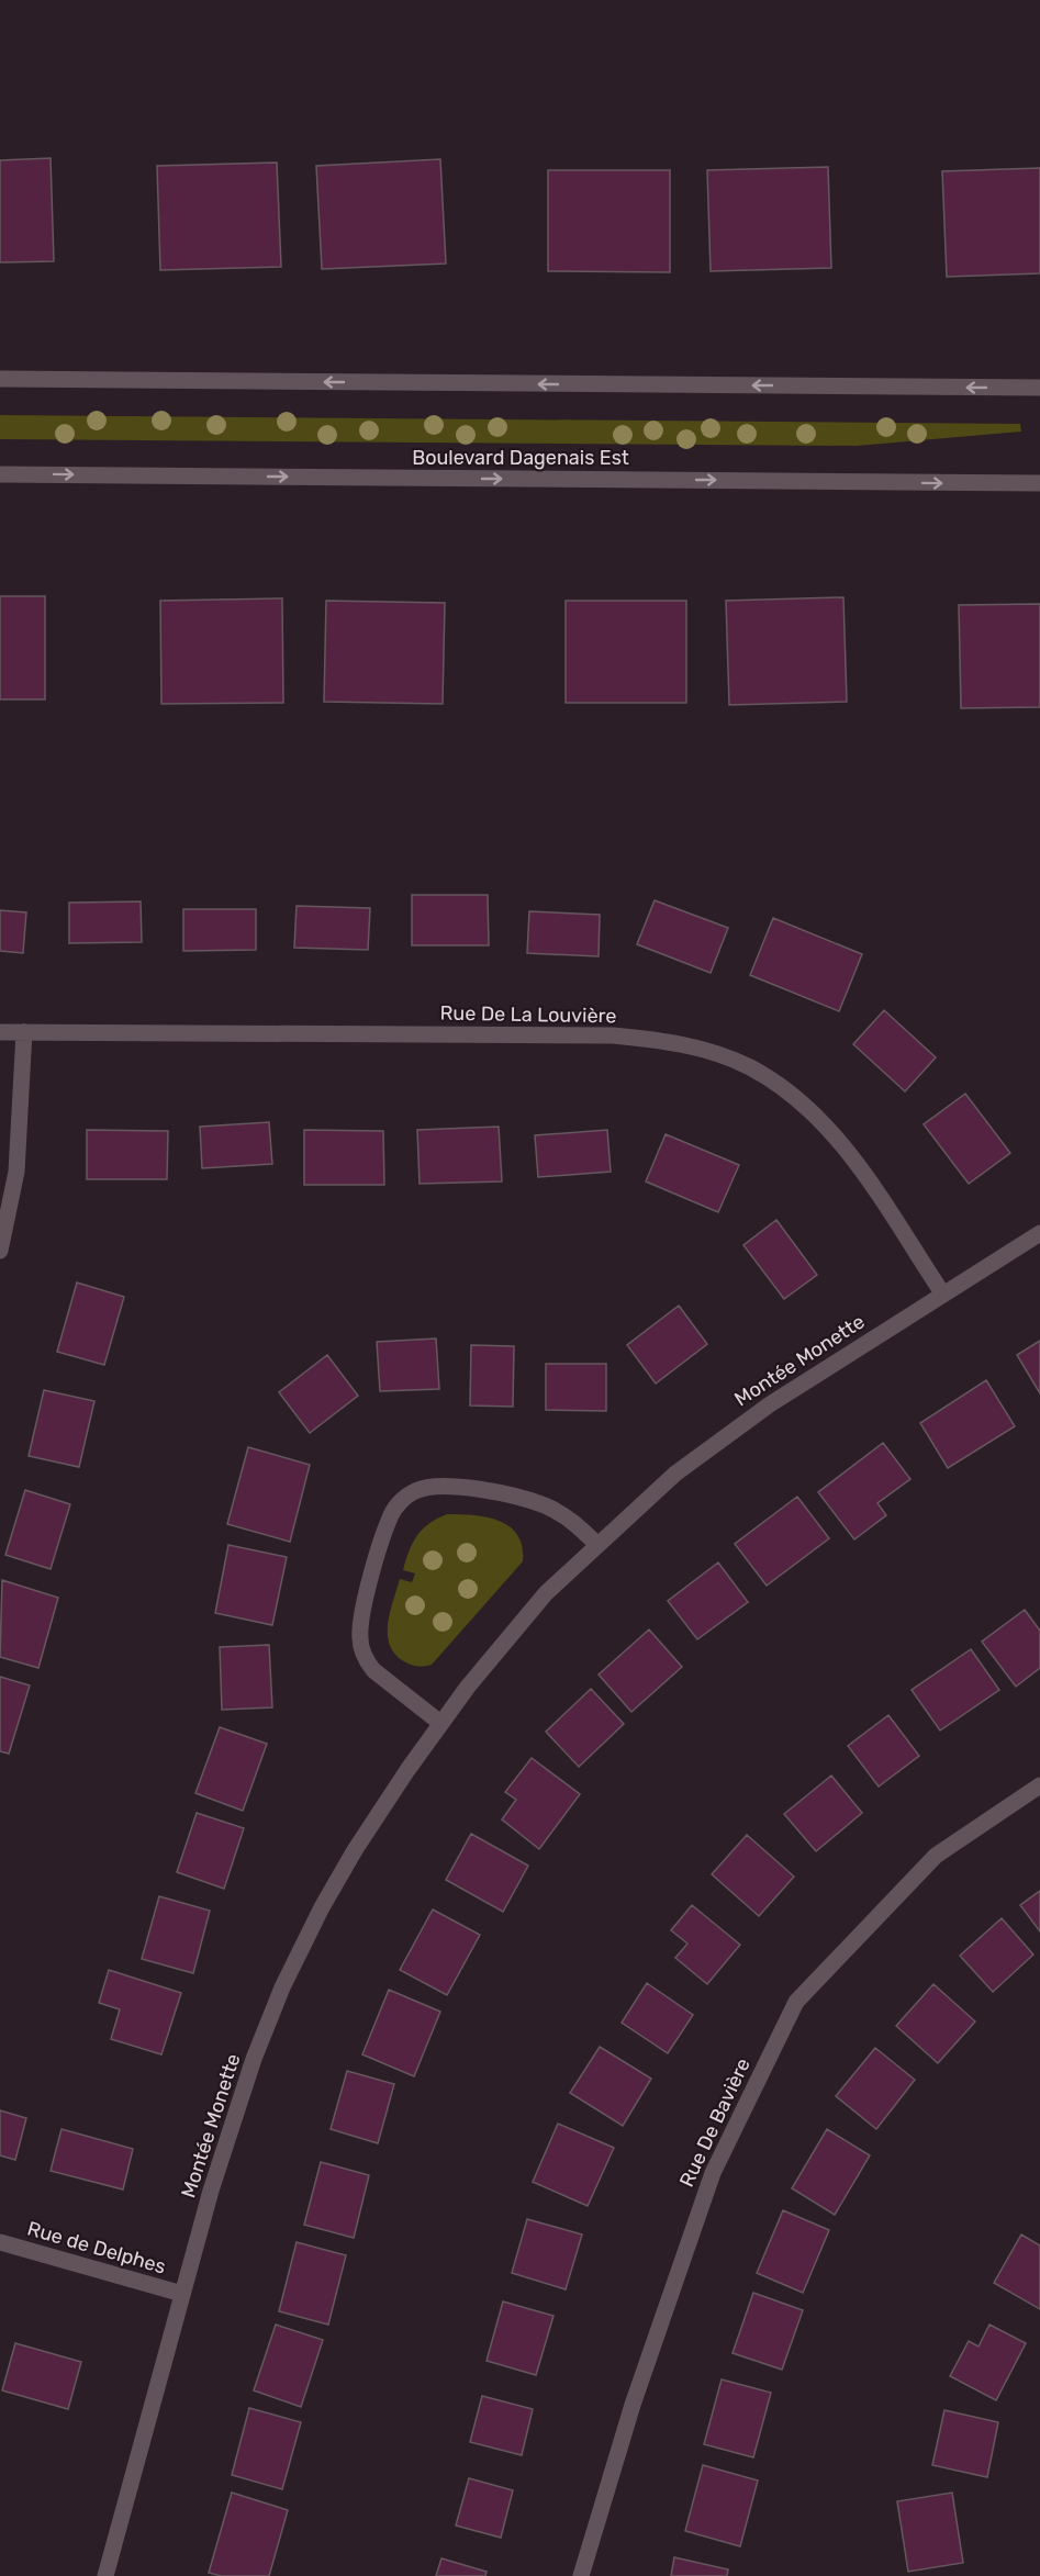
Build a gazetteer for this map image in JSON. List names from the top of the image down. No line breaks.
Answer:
{"streets":{"street":["Boulevard Dagenais Est","Rue De La Louvière","Montée Monette","Rue De Bavière","Rue de Delphes"]},"crossings":[["Rue De La Louvière","Montée Monette"],["Montée Monette","Rue de Delphes"]]}
